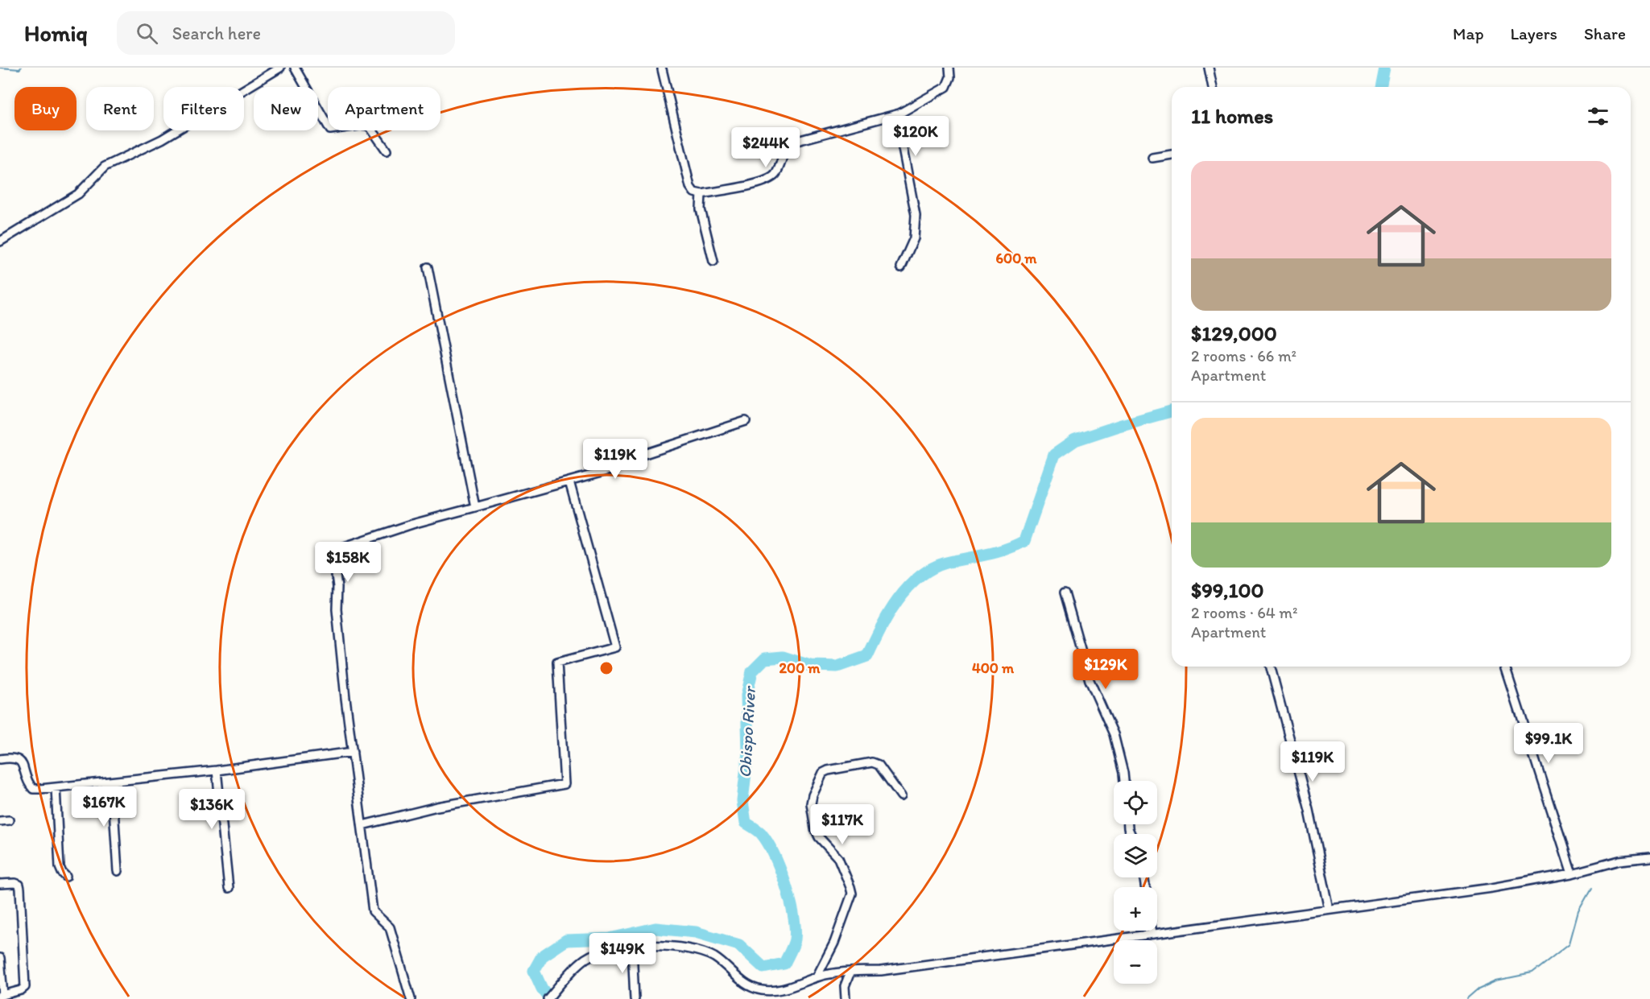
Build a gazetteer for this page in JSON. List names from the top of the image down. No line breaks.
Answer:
{"water":["Obispo River"],"page":{"header":"Homiq","search":"Search here","nav":["Map","Layers","Share"],"chip":["Buy","Rent","Filters","New","Apartment"],"heading":"11 homes","price":["$120K","$244K","$119K","$158K","$129K","$99.1K","$119K","$167K","$136K","$117K","$149K"],"list":[{"name":"$129,000","note":"2 rooms · 66 m² · Apartment"},{"name":"$99,100","note":"2 rooms · 64 m² · Apartment"}],"map_buttons":["+","−"]},"rings":["600 m","200 m","400 m"]}
